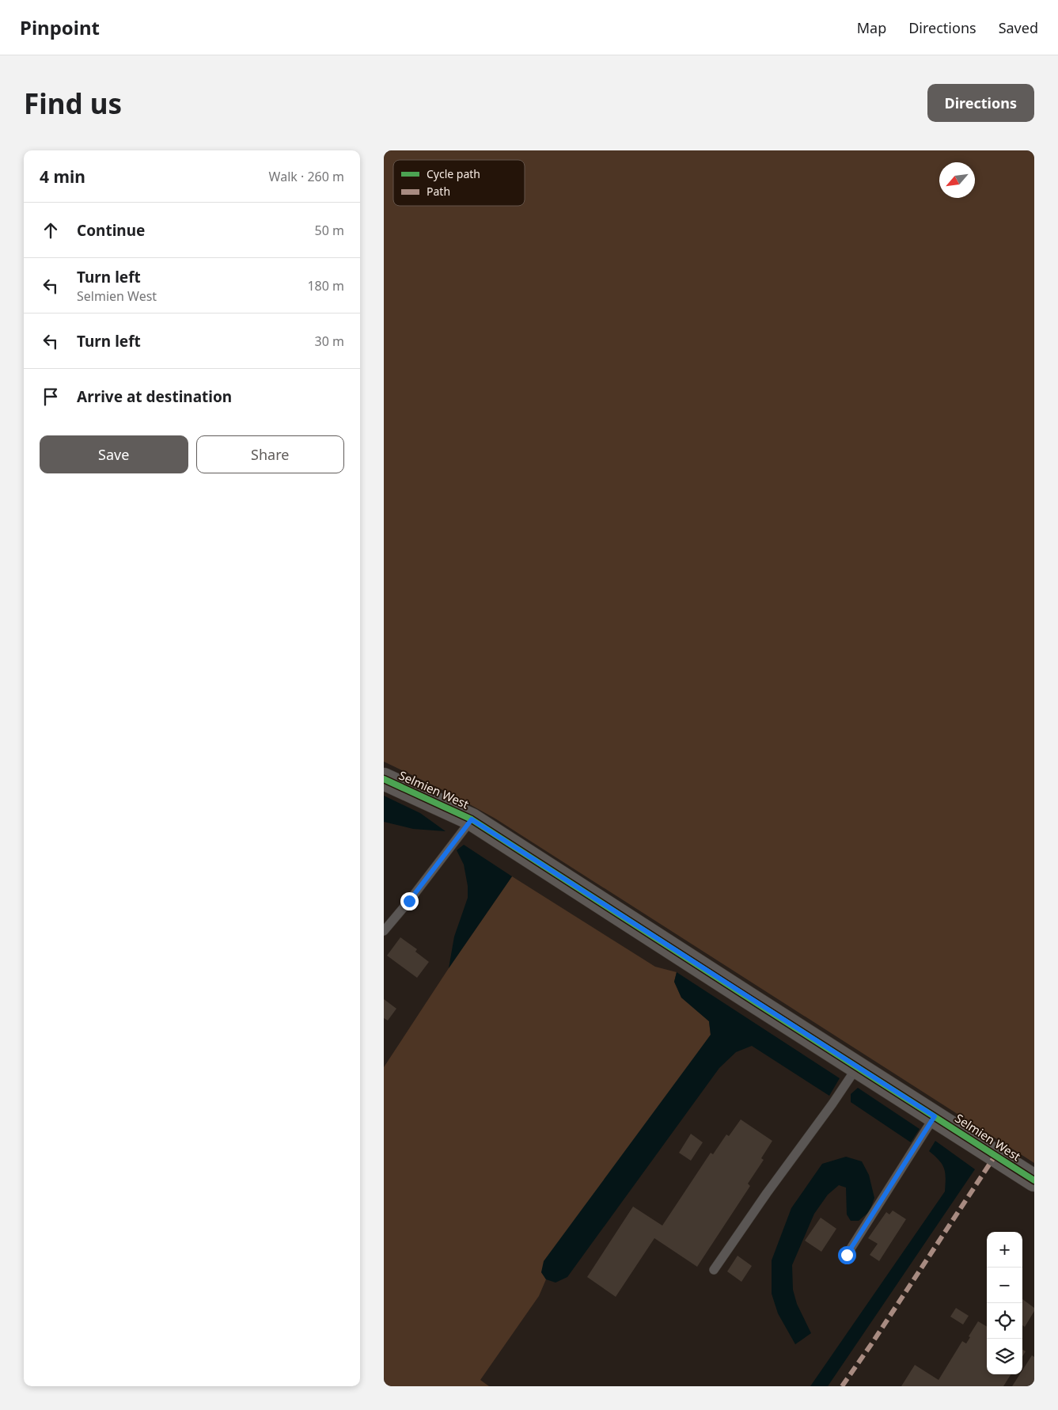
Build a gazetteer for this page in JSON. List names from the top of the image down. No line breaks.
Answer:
{"streets":{"main road":["Selmien West"]},"legend":["Cycle path","Path"],"north":"bottom left","page":{"header":"Pinpoint","nav":["Map","Directions","Saved"],"buttons":["Directions",["Save","Share"]],"title":"Find us","heading":["4 min","Walk · 260 m"],"list":[["Continue","50 m"],["Turn left","Selmien West","180 m"],["Turn left","30 m"],"Arrive at destination"],"map_buttons":["+","−"]}}
